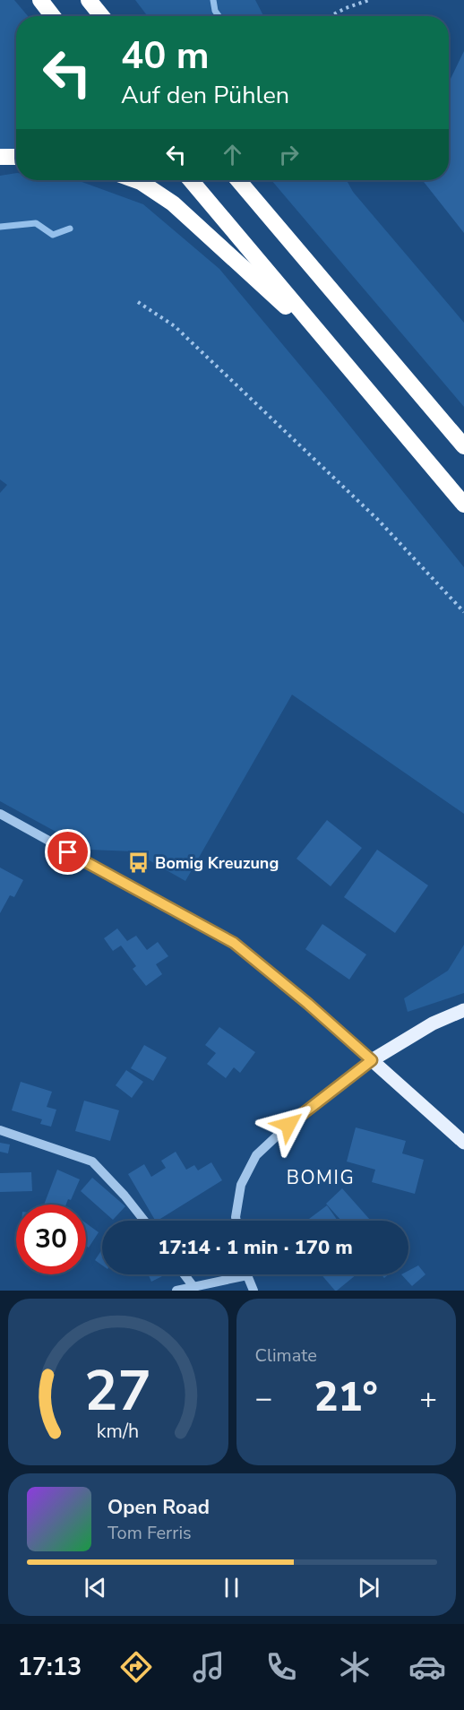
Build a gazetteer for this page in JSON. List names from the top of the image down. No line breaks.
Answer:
{"districts":["BOMIG"],"places":{"bus stop":["Bomig Kreuzung"]},"page":{"turn":["40 m","Auf den Pühlen"],"limit":"30","trip":"17:14 · 1 min · 170 m","tile":"Climate","heat":["−","21°","+"],"song":["Open Road","Tom Ferris"],"tabs":"17:13","gauge":["27","km/h"]}}
